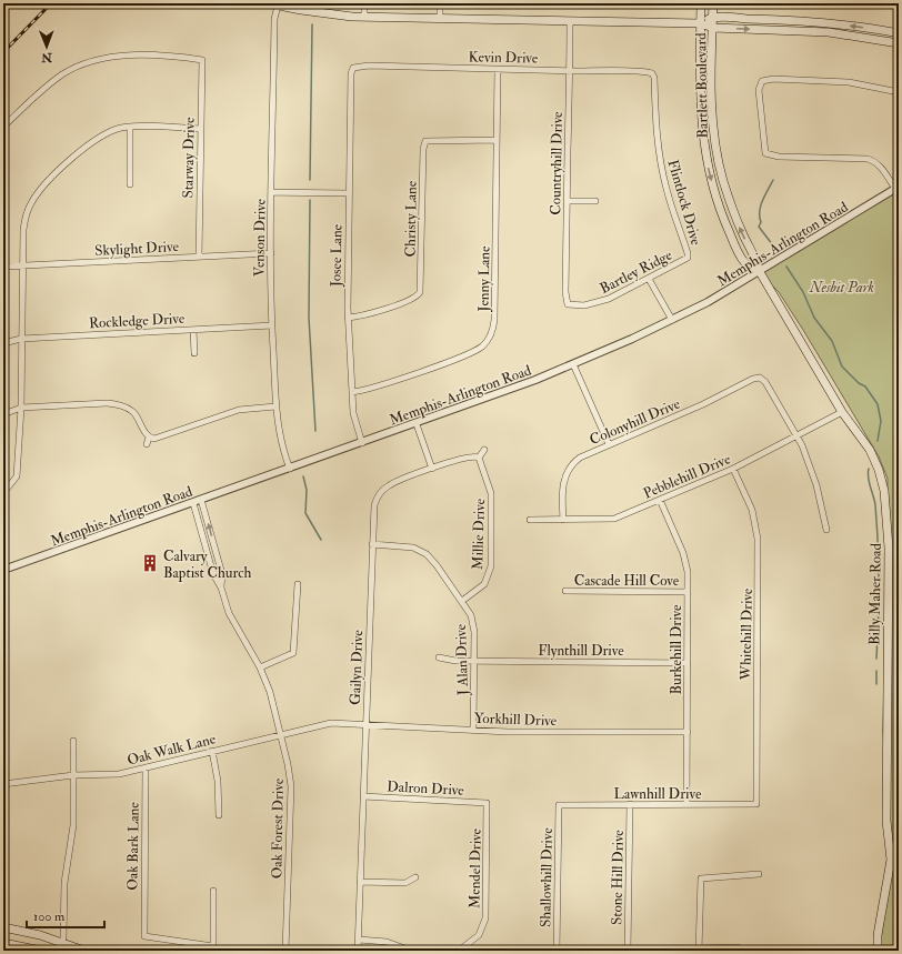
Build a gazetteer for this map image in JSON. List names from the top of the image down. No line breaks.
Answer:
{"streets":{"main road":["Bartlett Boulevard","Billy Maher Road"],"street":["Kevin Drive","Starway Drive","Countryhill Drive","Flintlock Drive","Christy Lane","Venson Drive","Memphis-Arlington Road","Skylight Drive","Josee Lane","Bartley Ridge","Jenny Lane","Rockledge Drive","Colonyhill Drive","Pebblehill Drive","Millie Drive","Cascade Hill Cove","Whitehill Drive","Flynthill Drive","Burkehill Drive","J Alan Drive","Gailyn Drive","Yorkhill Drive","Oak Walk Lane","Dalron Drive","Lawnhill Drive","Oak Forest Drive","Oak Bark Lane","Mendel Drive","Shallowhill Drive","Stone Hill Drive"]},"crossings":[["Kevin Drive","Countryhill Drive"],["Kevin Drive","Flintlock Drive"],["Kevin Drive","Josee Lane"],["Kevin Drive","Jenny Lane"],["Bartlett Boulevard","Memphis-Arlington Road"],["Bartlett Boulevard","Billy Maher Road"],["Starway Drive","Skylight Drive"],["Countryhill Drive","Bartley Ridge"],["Flintlock Drive","Bartley Ridge"],["Christy Lane","Josee Lane"],["Christy Lane","Jenny Lane"],["Venson Drive","Memphis-Arlington Road"],["Venson Drive","Skylight Drive"],["Venson Drive","Rockledge Drive"],["Memphis-Arlington Road","Josee Lane"],["Memphis-Arlington Road","Billy Maher Road"],["Memphis-Arlington Road","Oak Forest Drive"],["Josee Lane","Jenny Lane"],["Colonyhill Drive","Pebblehill Drive"],["Pebblehill Drive","Billy Maher Road"],["Pebblehill Drive","Whitehill Drive"],["Pebblehill Drive","Burkehill Drive"],["Millie Drive","J Alan Drive"],["Millie Drive","Gailyn Drive"],["Cascade Hill Cove","Burkehill Drive"],["Whitehill Drive","Lawnhill Drive"],["Flynthill Drive","Burkehill Drive"],["Flynthill Drive","J Alan Drive"],["Burkehill Drive","Yorkhill Drive"],["Burkehill Drive","Lawnhill Drive"],["J Alan Drive","Gailyn Drive"],["J Alan Drive","Yorkhill Drive"],["Gailyn Drive","Yorkhill Drive"],["Gailyn Drive","Dalron Drive"],["Yorkhill Drive","Oak Walk Lane"],["Oak Walk Lane","Oak Forest Drive"],["Oak Walk Lane","Oak Bark Lane"],["Dalron Drive","Mendel Drive"],["Lawnhill Drive","Shallowhill Drive"],["Lawnhill Drive","Stone Hill Drive"]],"parks":["Nesbit Park"],"places":{"building":["Calvary Baptist Church"]},"scale_bar":"100 m","north":"bottom"}
